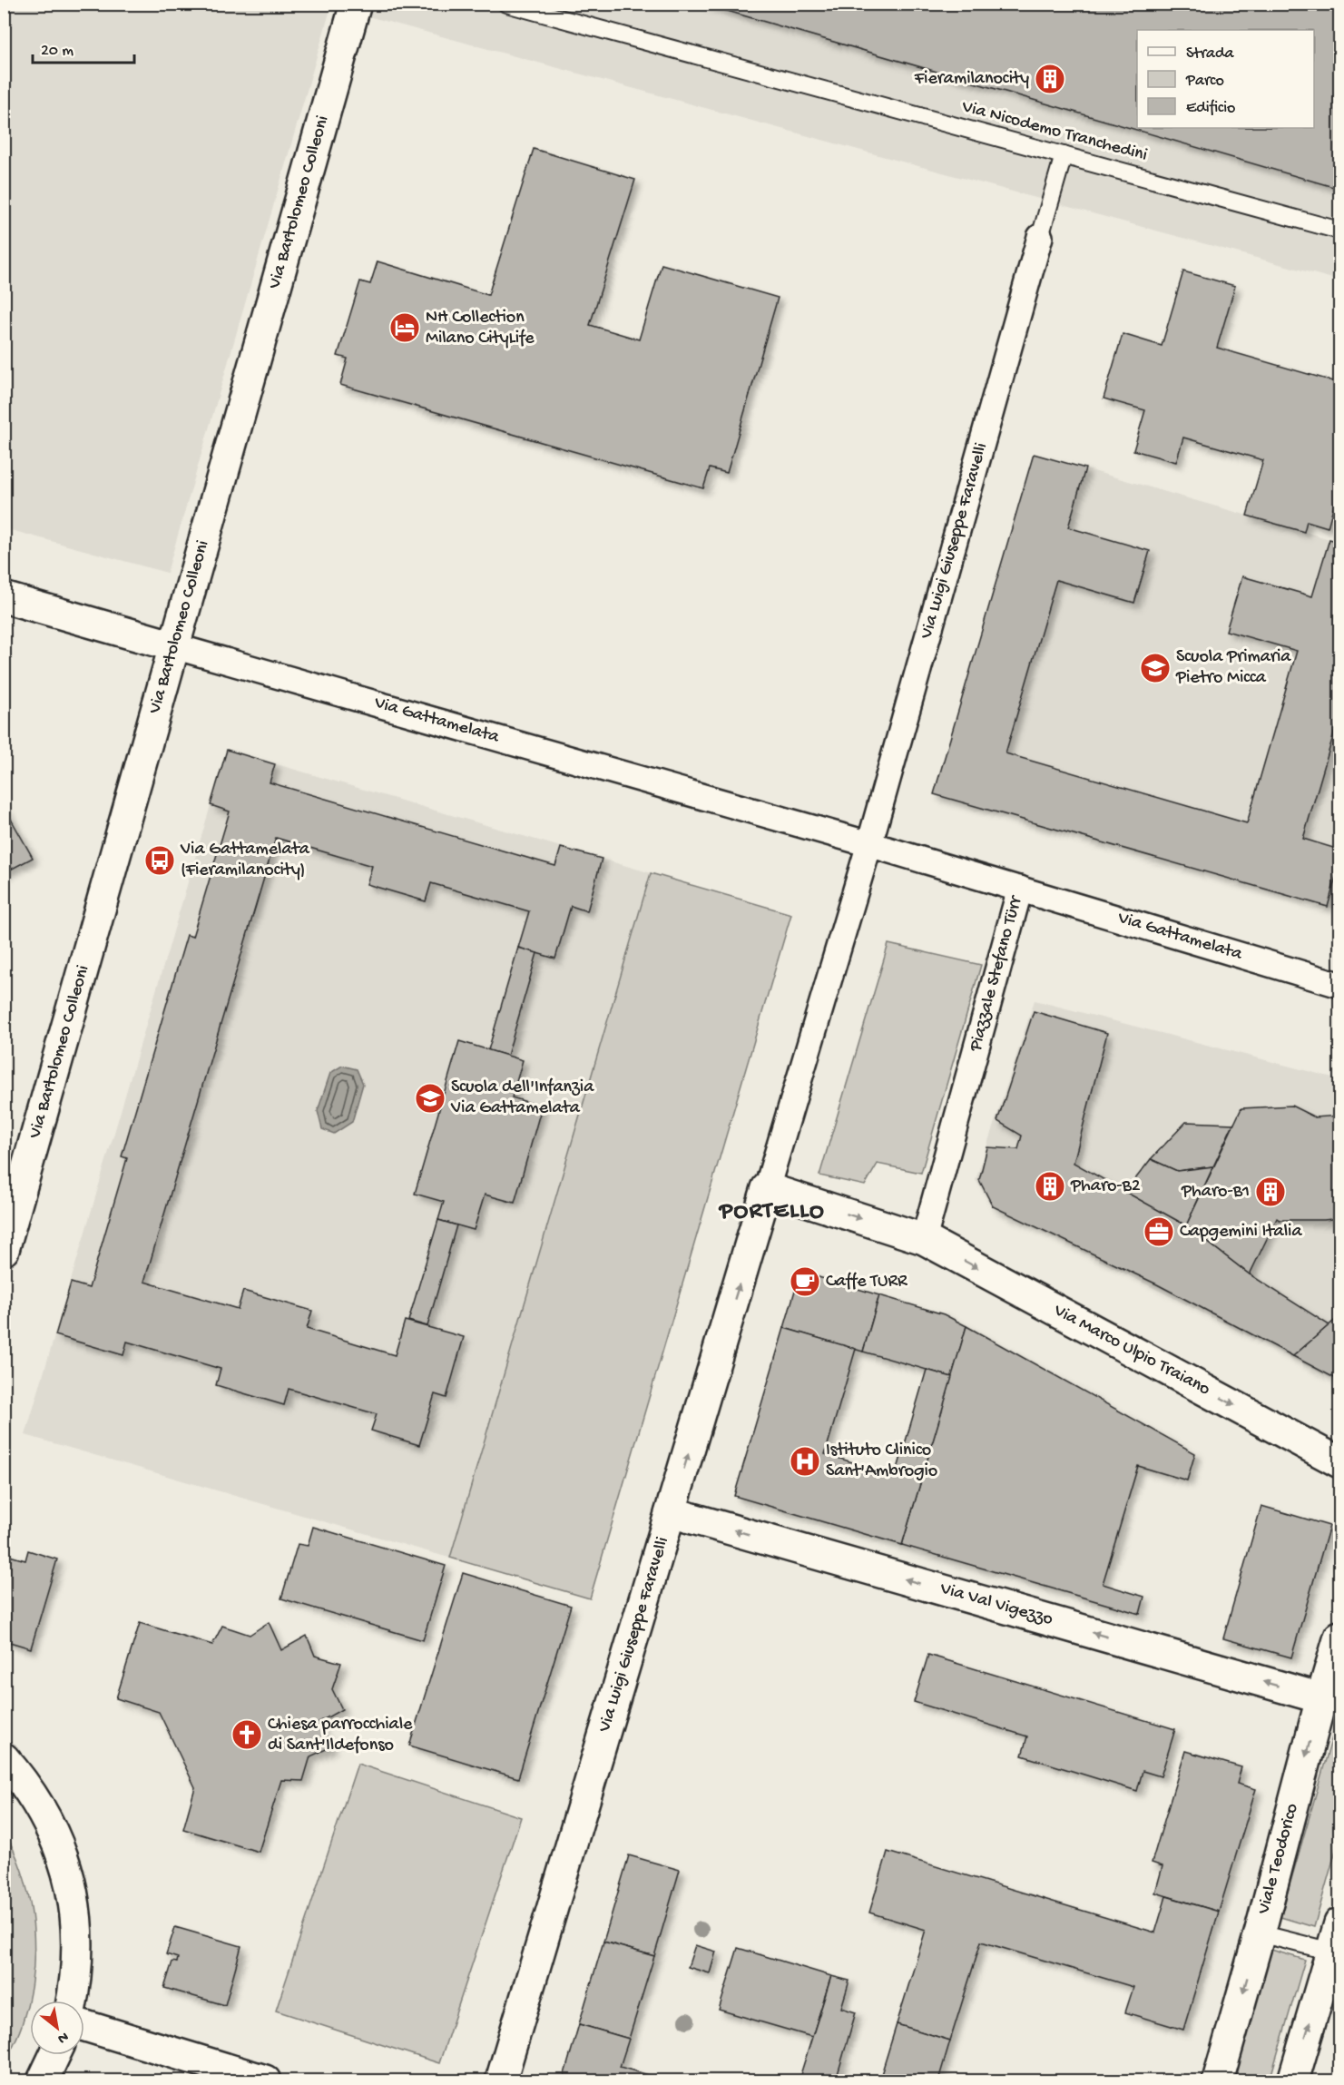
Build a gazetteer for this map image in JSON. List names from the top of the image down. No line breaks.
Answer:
{"streets":{"street":["Via Bartolomeo Colleoni","Via Luigi Giuseppe Faravelli","Via Gattamelata","Piazzale Stefano Türr","Via Marco Ulpio Traiano","Via Val Vigezzo","Viale Teodorico"],"lane":["Via Nicodemo Tranchedini"]},"crossings":[["Via Bartolomeo Colleoni","Via Gattamelata"],["Via Luigi Giuseppe Faravelli","Via Gattamelata"],["Via Luigi Giuseppe Faravelli","Piazzale Stefano Türr"],["Via Luigi Giuseppe Faravelli","Via Val Vigezzo"],["Via Gattamelata","Piazzale Stefano Türr"],["Piazzale Stefano Türr","Via Marco Ulpio Traiano"],["Via Val Vigezzo","Viale Teodorico"]],"one_way":["Via Marco Ulpio Traiano","Via Val Vigezzo"],"districts":["PORTELLO"],"places":{"building":["Fieramilanocity","Pharo-B2","Pharo-B1"],"hotel":["NH Collection Milano CityLife"],"school or university":["Scuola Primaria Pietro Micca","Scuola dell'Infanzia Via Gattamelata"],"bus stop":["Via Gattamelata (Fieramilanocity)"],"office":["Capgemini Italia"],"cafe":["Caffe TURR"],"hospital":["Istituto Clinico Sant'Ambrogio"],"church":["Chiesa parrocchiale di Sant'Ildefonso"]},"legend":["Strada","Parco","Edificio"],"scale_bar":"20 m","north":"bottom right"}
